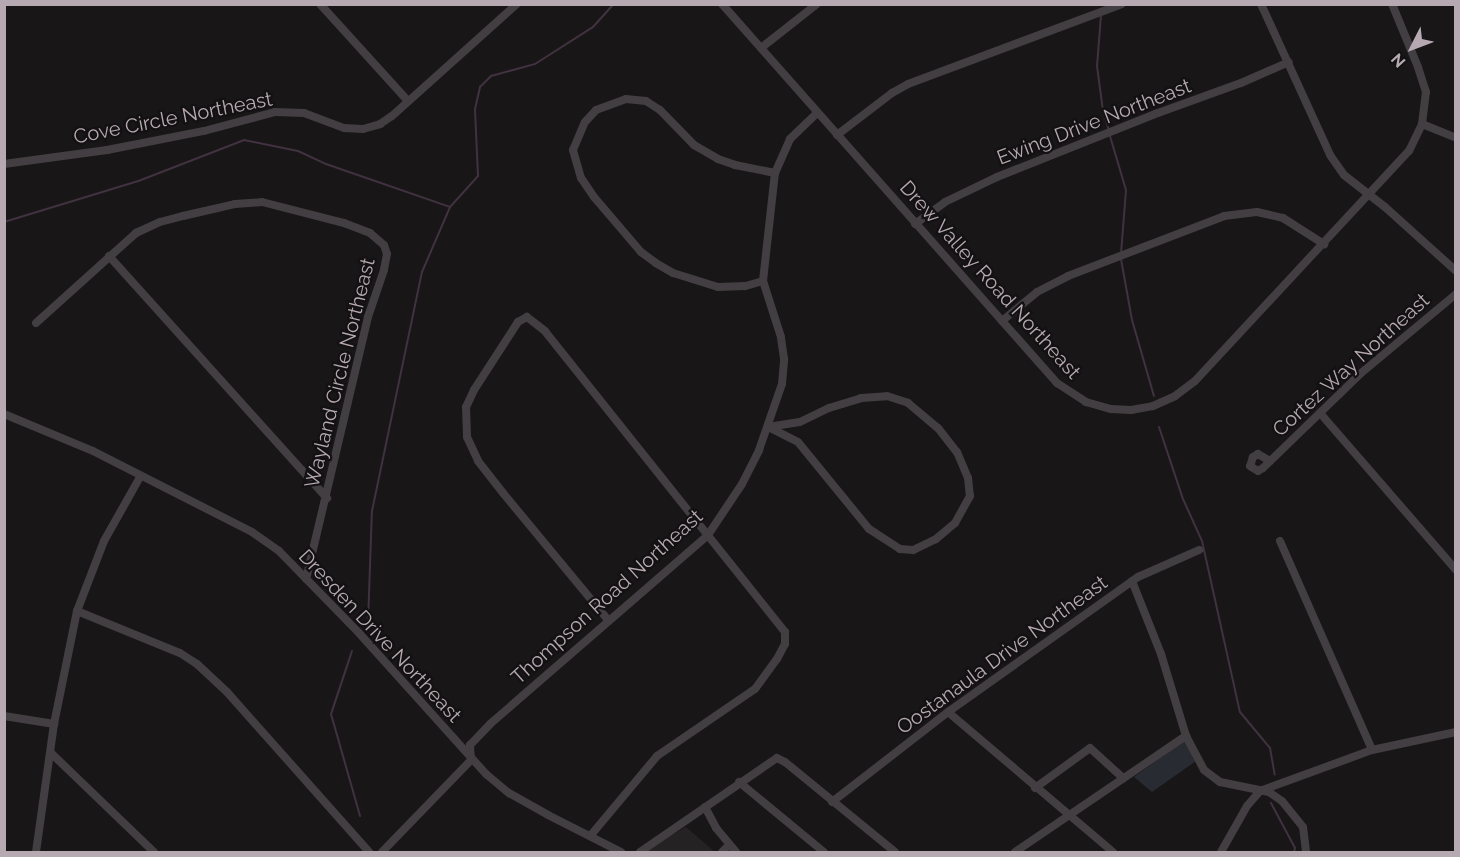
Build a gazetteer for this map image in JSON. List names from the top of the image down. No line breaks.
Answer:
{"streets":{"street":["Cove Circle Northeast","Ewing Drive Northeast","Drew Valley Road Northeast","Cortez Way Northeast","Wayland Circle Northeast","Thompson Road Northeast","Dresden Drive Northeast","Oostanaula Drive Northeast"]},"crossings":[["Ewing Drive Northeast","Drew Valley Road Northeast"],["Drew Valley Road Northeast","Thompson Road Northeast"],["Wayland Circle Northeast","Dresden Drive Northeast"],["Thompson Road Northeast","Dresden Drive Northeast"]],"north":"bottom left"}
